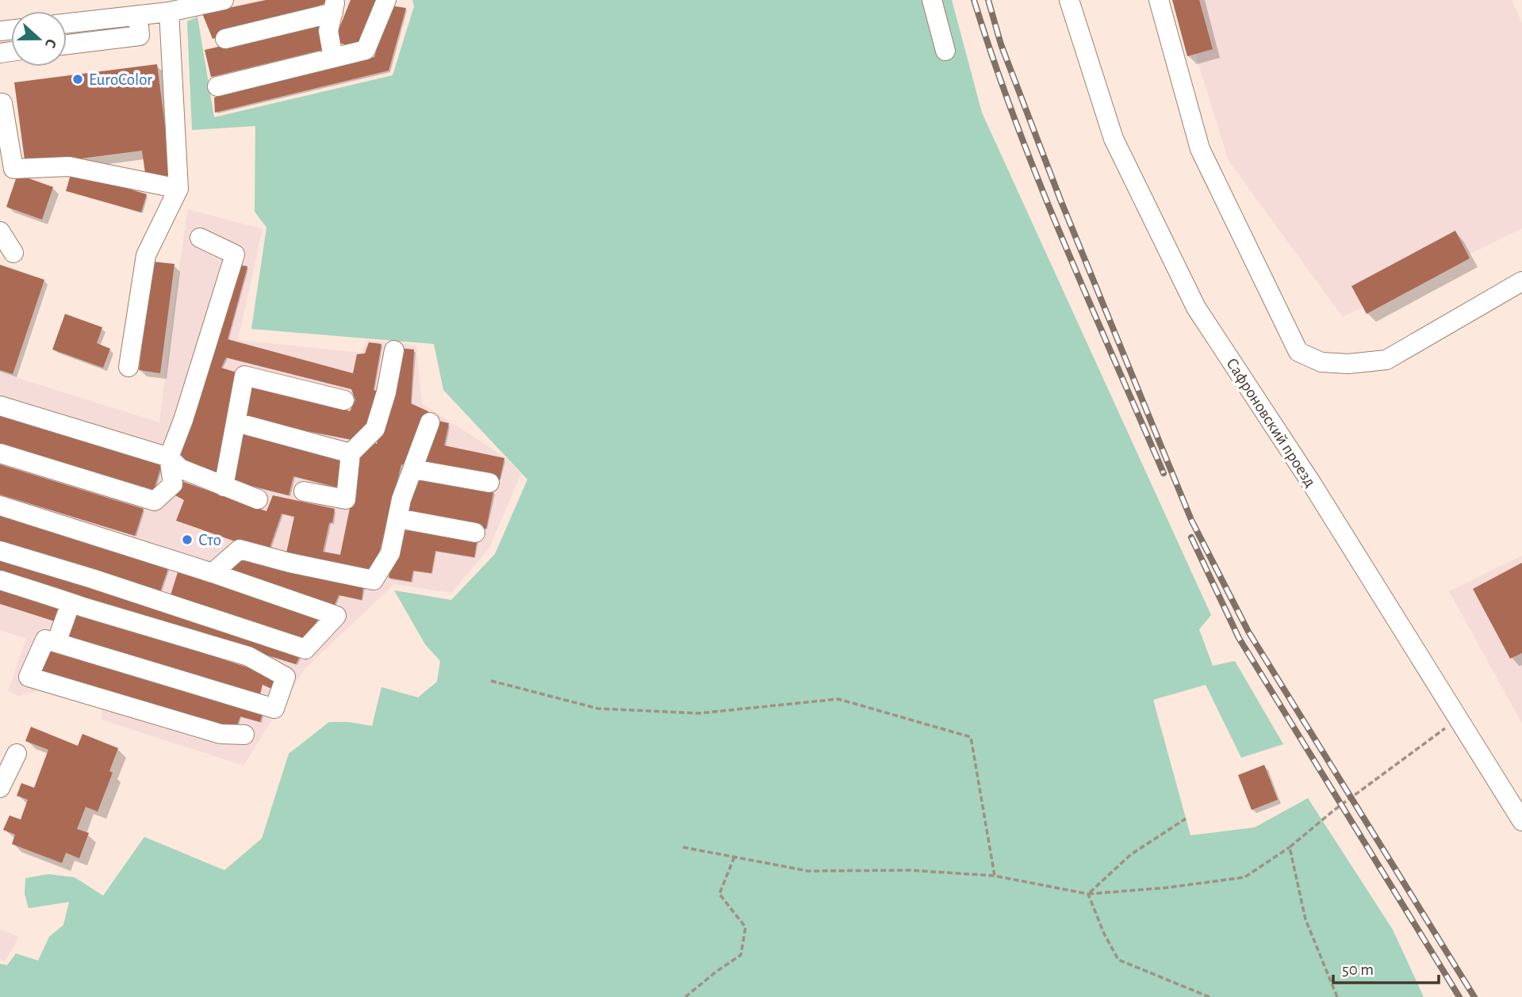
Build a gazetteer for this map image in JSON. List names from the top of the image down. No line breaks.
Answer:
{"streets":{"street":["Сафроновский проезд"]},"places":["EuroColor","Сто"],"scale_bar":"50 m","north":"right"}
